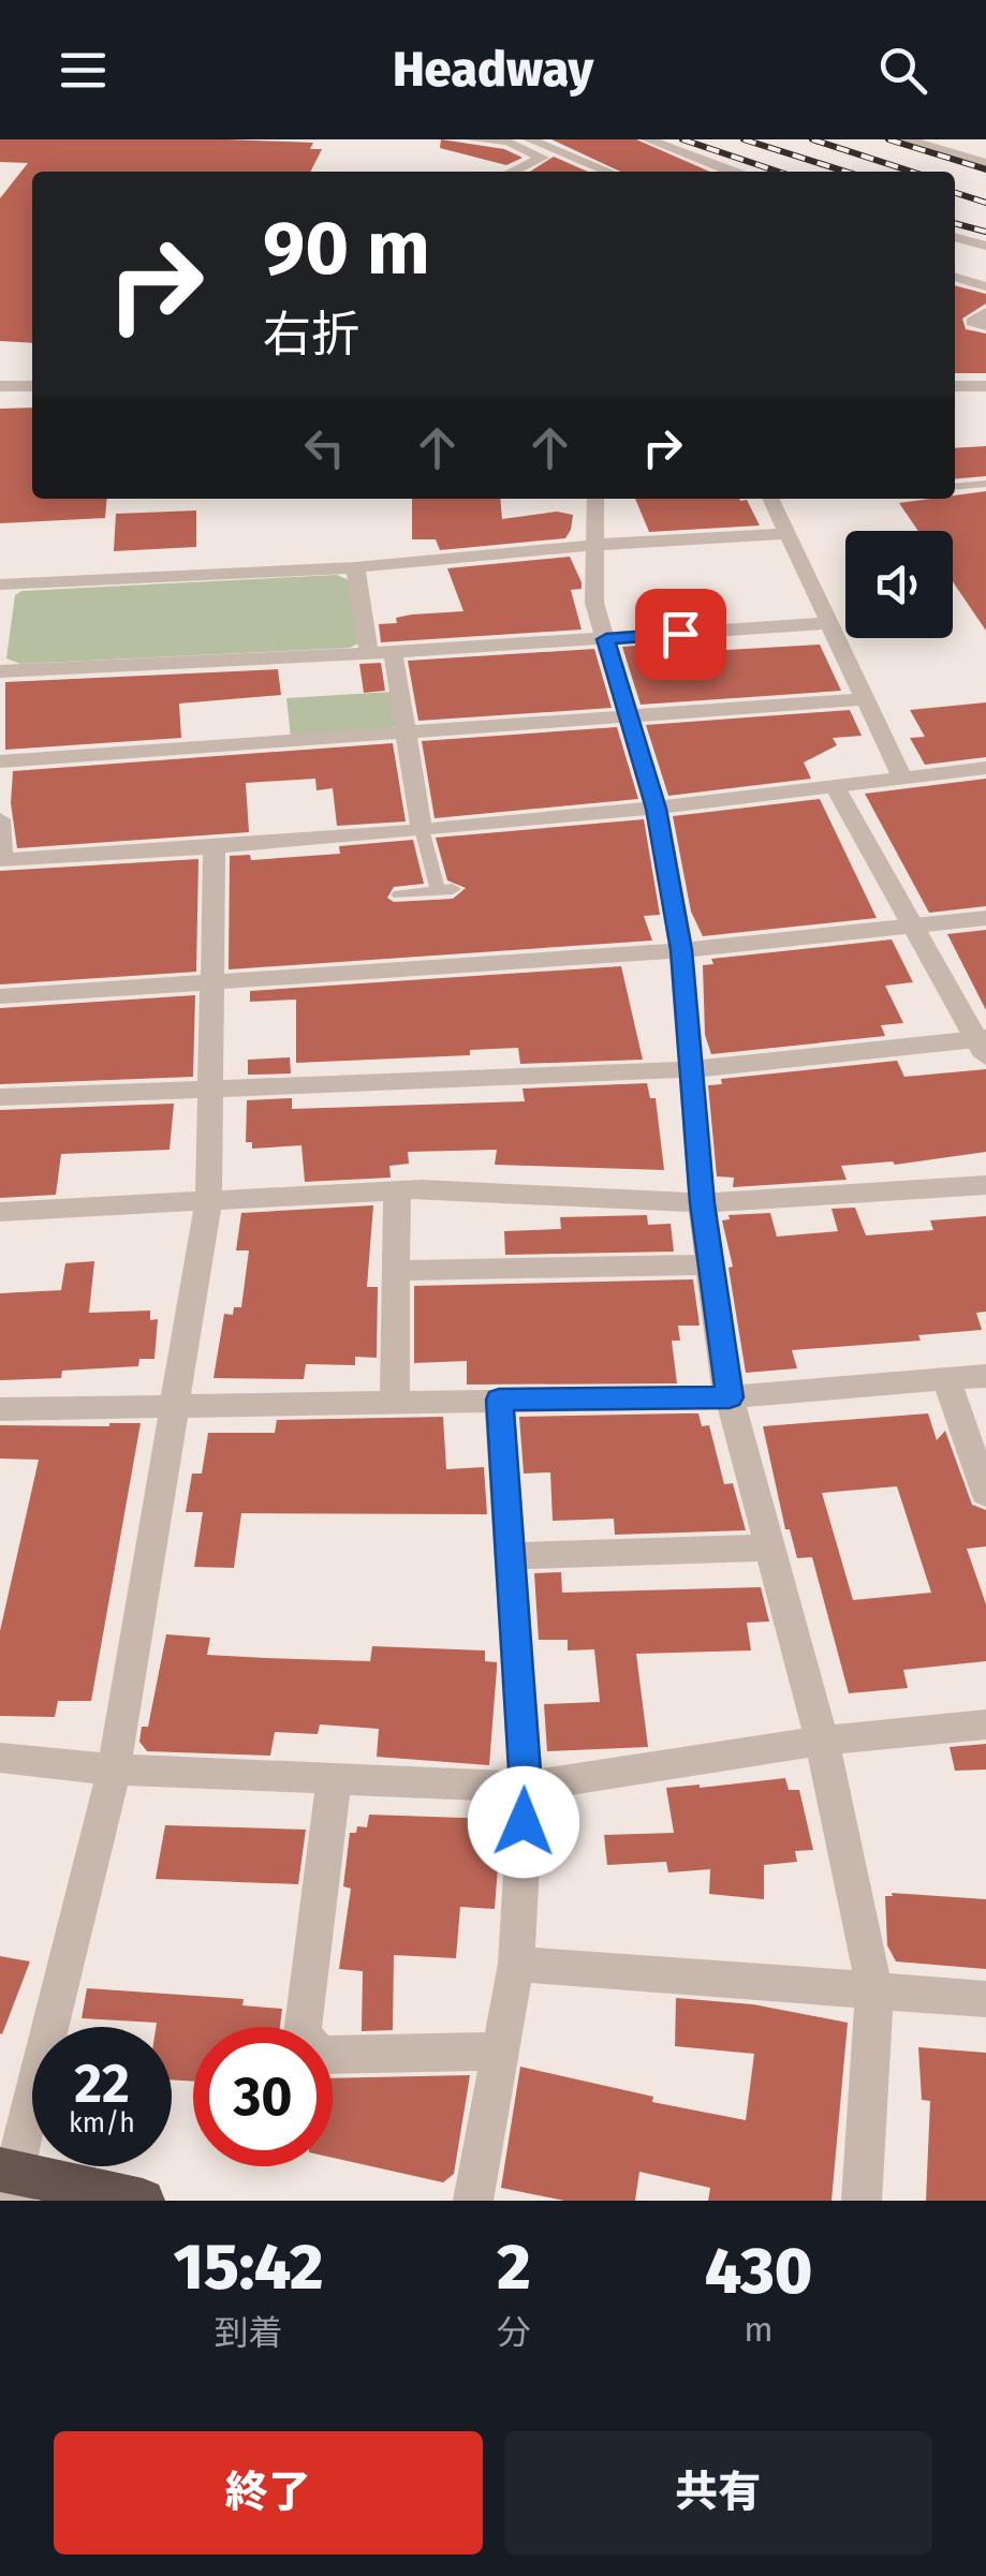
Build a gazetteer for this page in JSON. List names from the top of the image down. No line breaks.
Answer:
{"page":{"header":"Headway","turn":["90 m","右折"],"speed":"22 km/h","limit":"30","eta":["15:42","到着","2","分","430","m"],"buttons":["終了","共有"]}}
